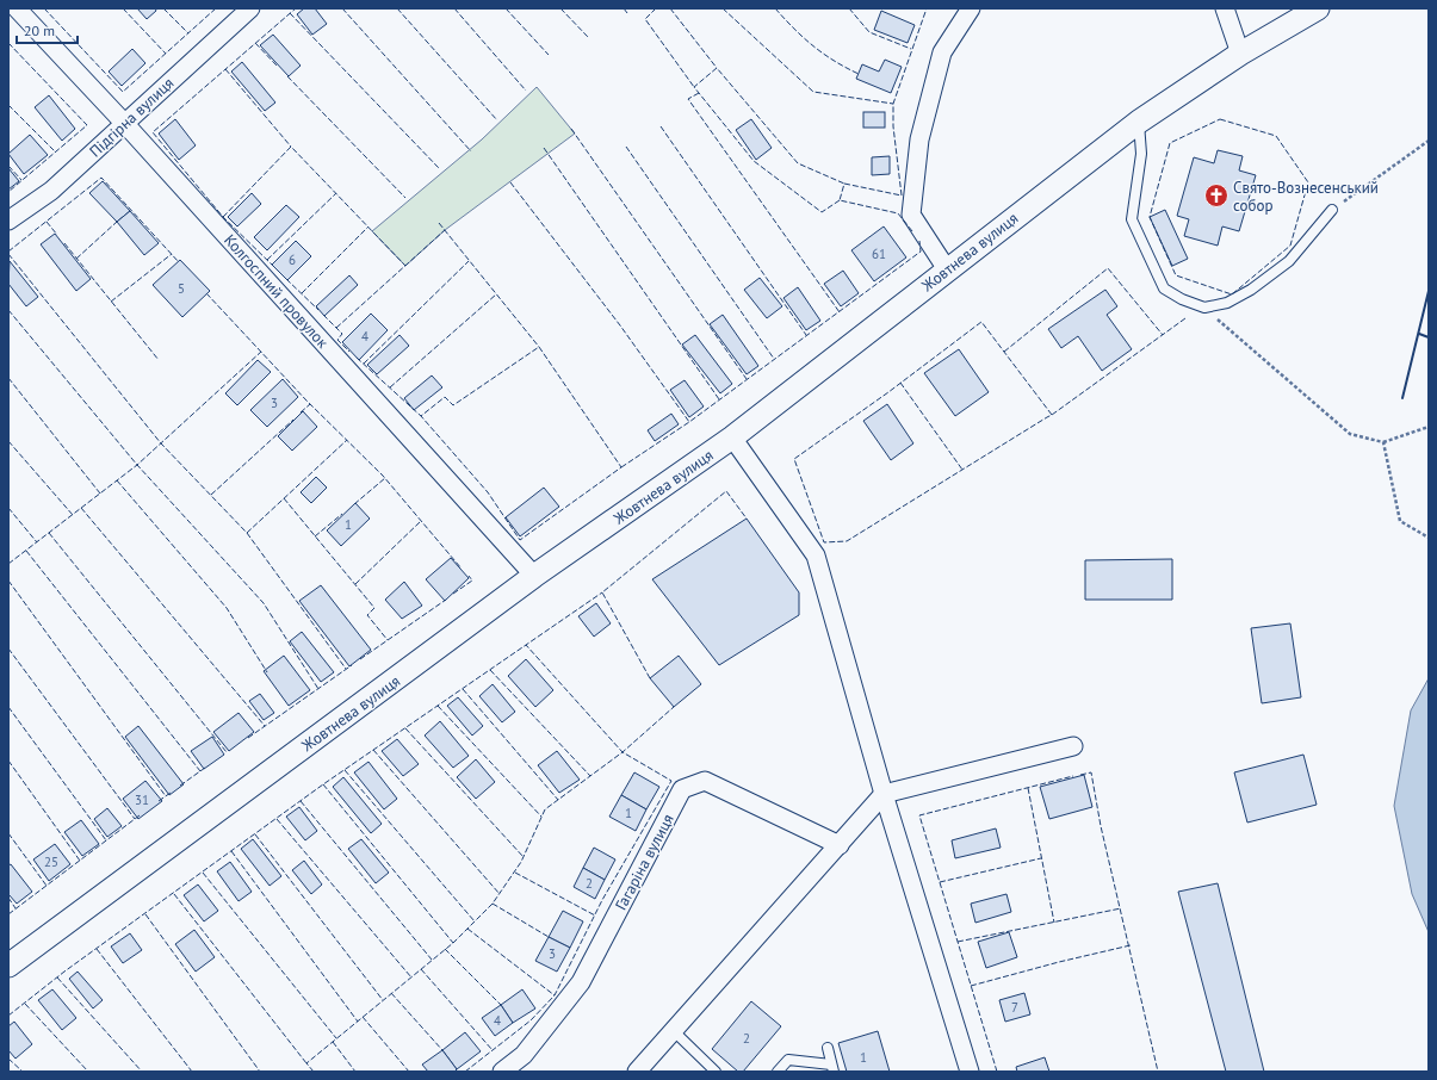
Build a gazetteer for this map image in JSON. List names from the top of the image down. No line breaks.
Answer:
{"streets":{"street":["Підгірна вулиця","Жовтнева вулиця","Колгоспний провулок","Гагаріна вулиця"]},"crossings":[["Підгірна вулиця","Колгоспний провулок"],["Жовтнева вулиця","Колгоспний провулок"]],"places":{"church":["Свято-Вознесенський собор"]},"house_numbers":["61","6","5","4","3","1","31","1","25","2","3","7","4","2","1"],"scale_bar":"20 m"}
